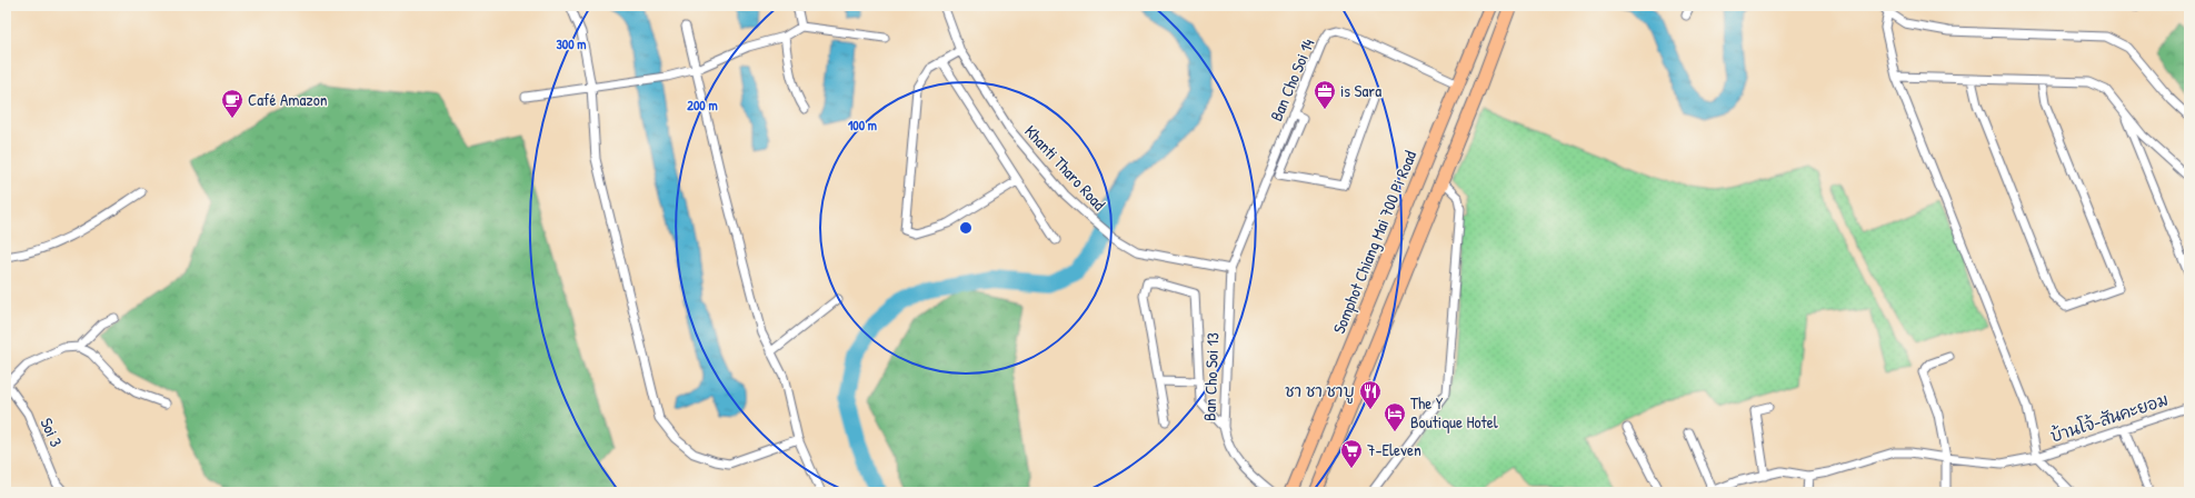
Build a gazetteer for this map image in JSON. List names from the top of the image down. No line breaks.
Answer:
{"streets":{"main road":["Somphot Chiang Mai 700 Pi Road"],"street":["Ban Cho Soi 14","Khanti Tharo Road","Ban Cho Soi 13","บ้านโจ้-สันคะยอม","Soi 3"]},"crossings":[["Ban Cho Soi 14","Khanti Tharo Road"],["Ban Cho Soi 14","Somphot Chiang Mai 700 Pi Road"],["Ban Cho Soi 14","Ban Cho Soi 13"],["Khanti Tharo Road","Ban Cho Soi 13"]],"places":{"office":["is Sara"],"cafe":["Café Amazon"],"restaurant":["ชา ชา ชาบู"],"hotel":["The Y Boutique Hotel"],"supermarket":["7-Eleven"]},"rings":["300 m","200 m","100 m"]}
